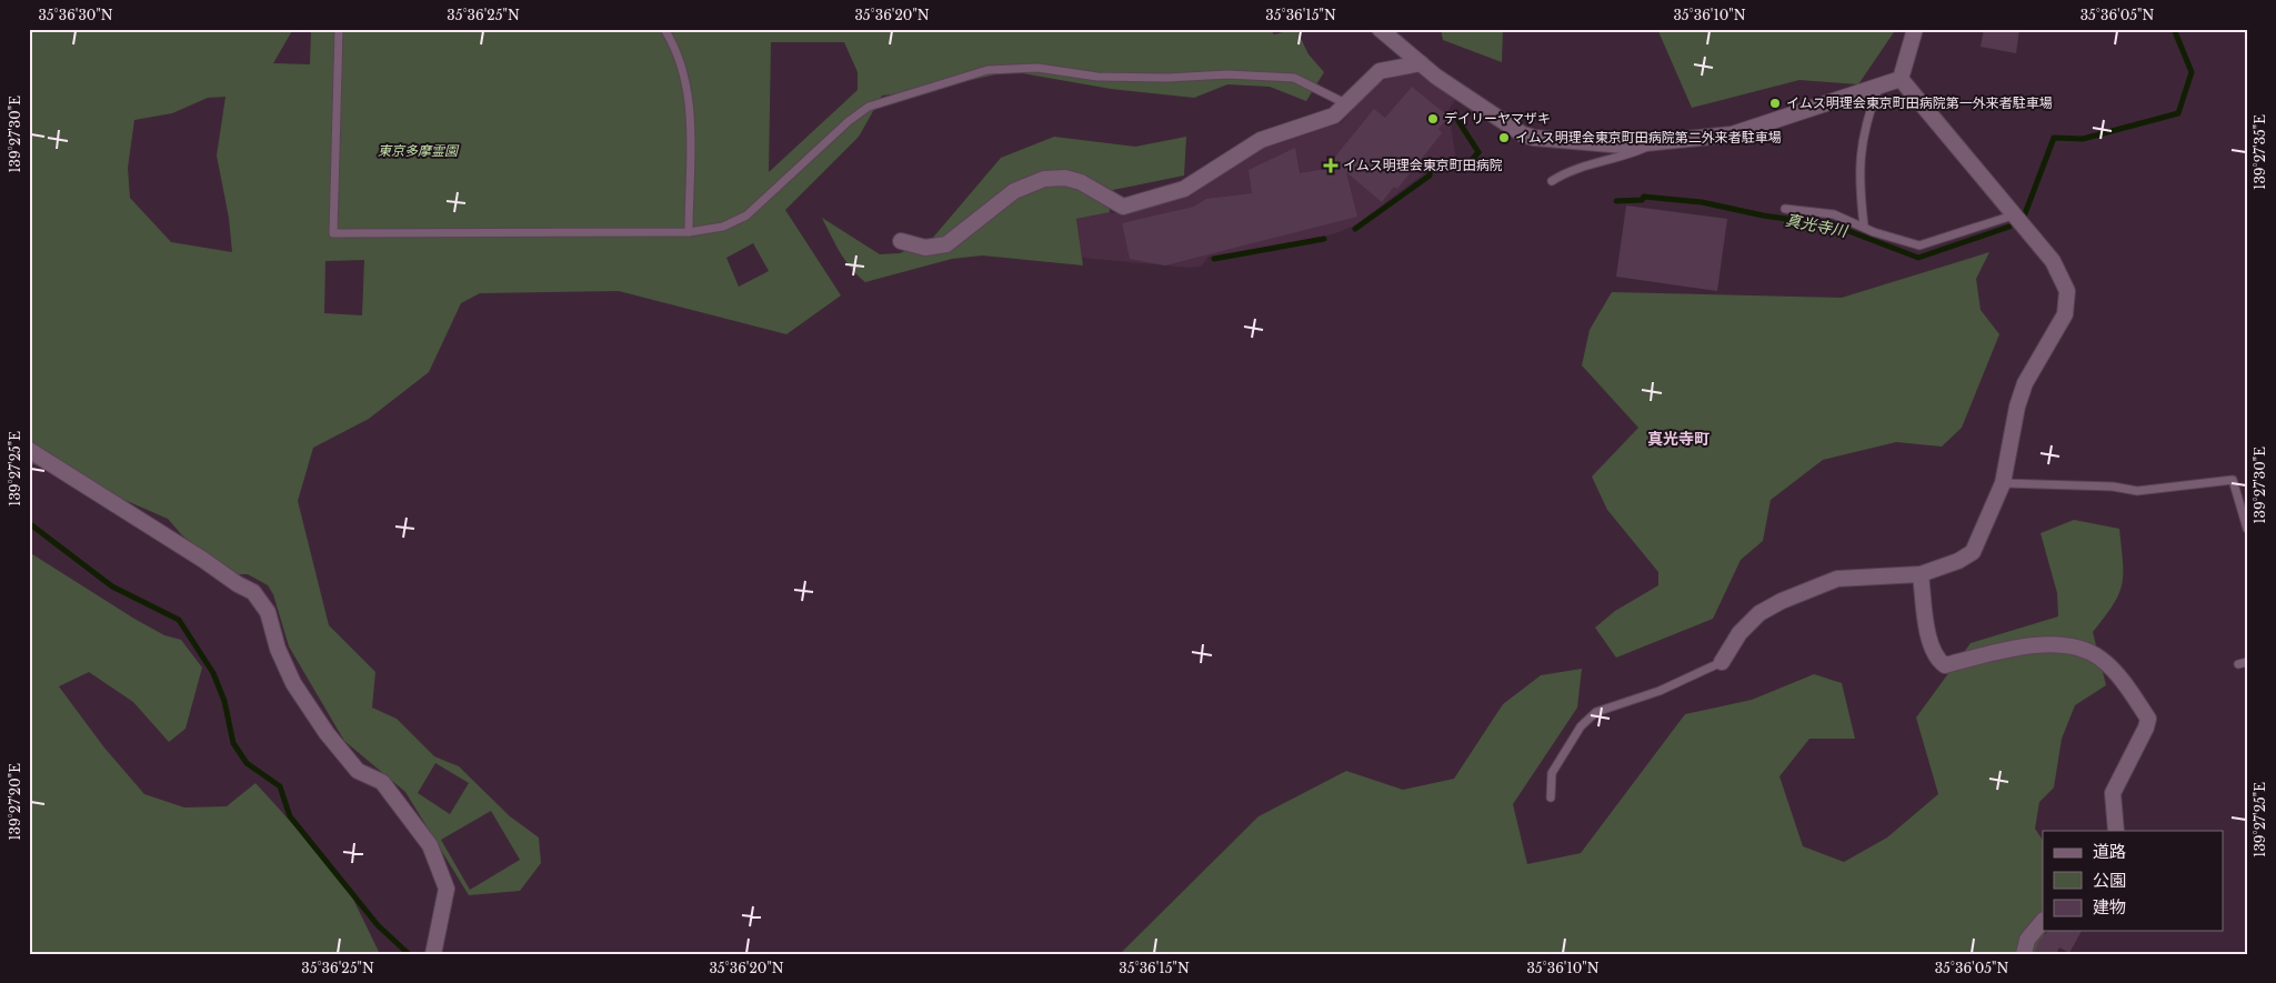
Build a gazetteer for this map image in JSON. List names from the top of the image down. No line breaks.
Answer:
{"districts":["真光寺町"],"water":["真光寺川"],"parks":["東京多摩霊園"],"places":{"other":["イムス明理会東京町田病院第一外来者駐車場","デイリーヤマザキ","イムス明理会東京町田病院第二外来者駐車場"],"health":["イムス明理会東京町田病院"]},"legend":["道路","公園","建物"],"coordinates":["35°36'30\"N","35°36'25\"N","35°36'20\"N","35°36'15\"N","35°36'10\"N","35°36'05\"N","139°27'30\"E","139°27'35\"E","139°27'25\"E","139°27'20\"E"]}
